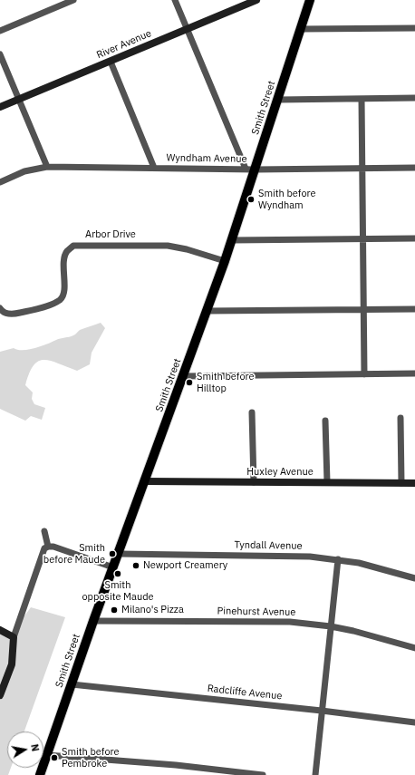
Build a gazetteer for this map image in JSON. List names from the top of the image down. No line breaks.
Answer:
{"streets":{"main road":["Smith Street"],"street":["River Avenue","Wyndham Avenue","Arbor Drive","Huxley Avenue","Tyndall Avenue","Pinehurst Avenue","Radcliffe Avenue"]},"crossings":[["Smith Street","Wyndham Avenue"],["Smith Street","Arbor Drive"],["Smith Street","Huxley Avenue"],["Smith Street","Tyndall Avenue"],["Smith Street","Pinehurst Avenue"],["Smith Street","Radcliffe Avenue"]],"places":["Smith before Wyndham","Smith before Hilltop","Smith before Maude","Newport Creamery","Smith opposite Maude","Milano's Pizza","Smith before Pembroke"],"north":"right"}
